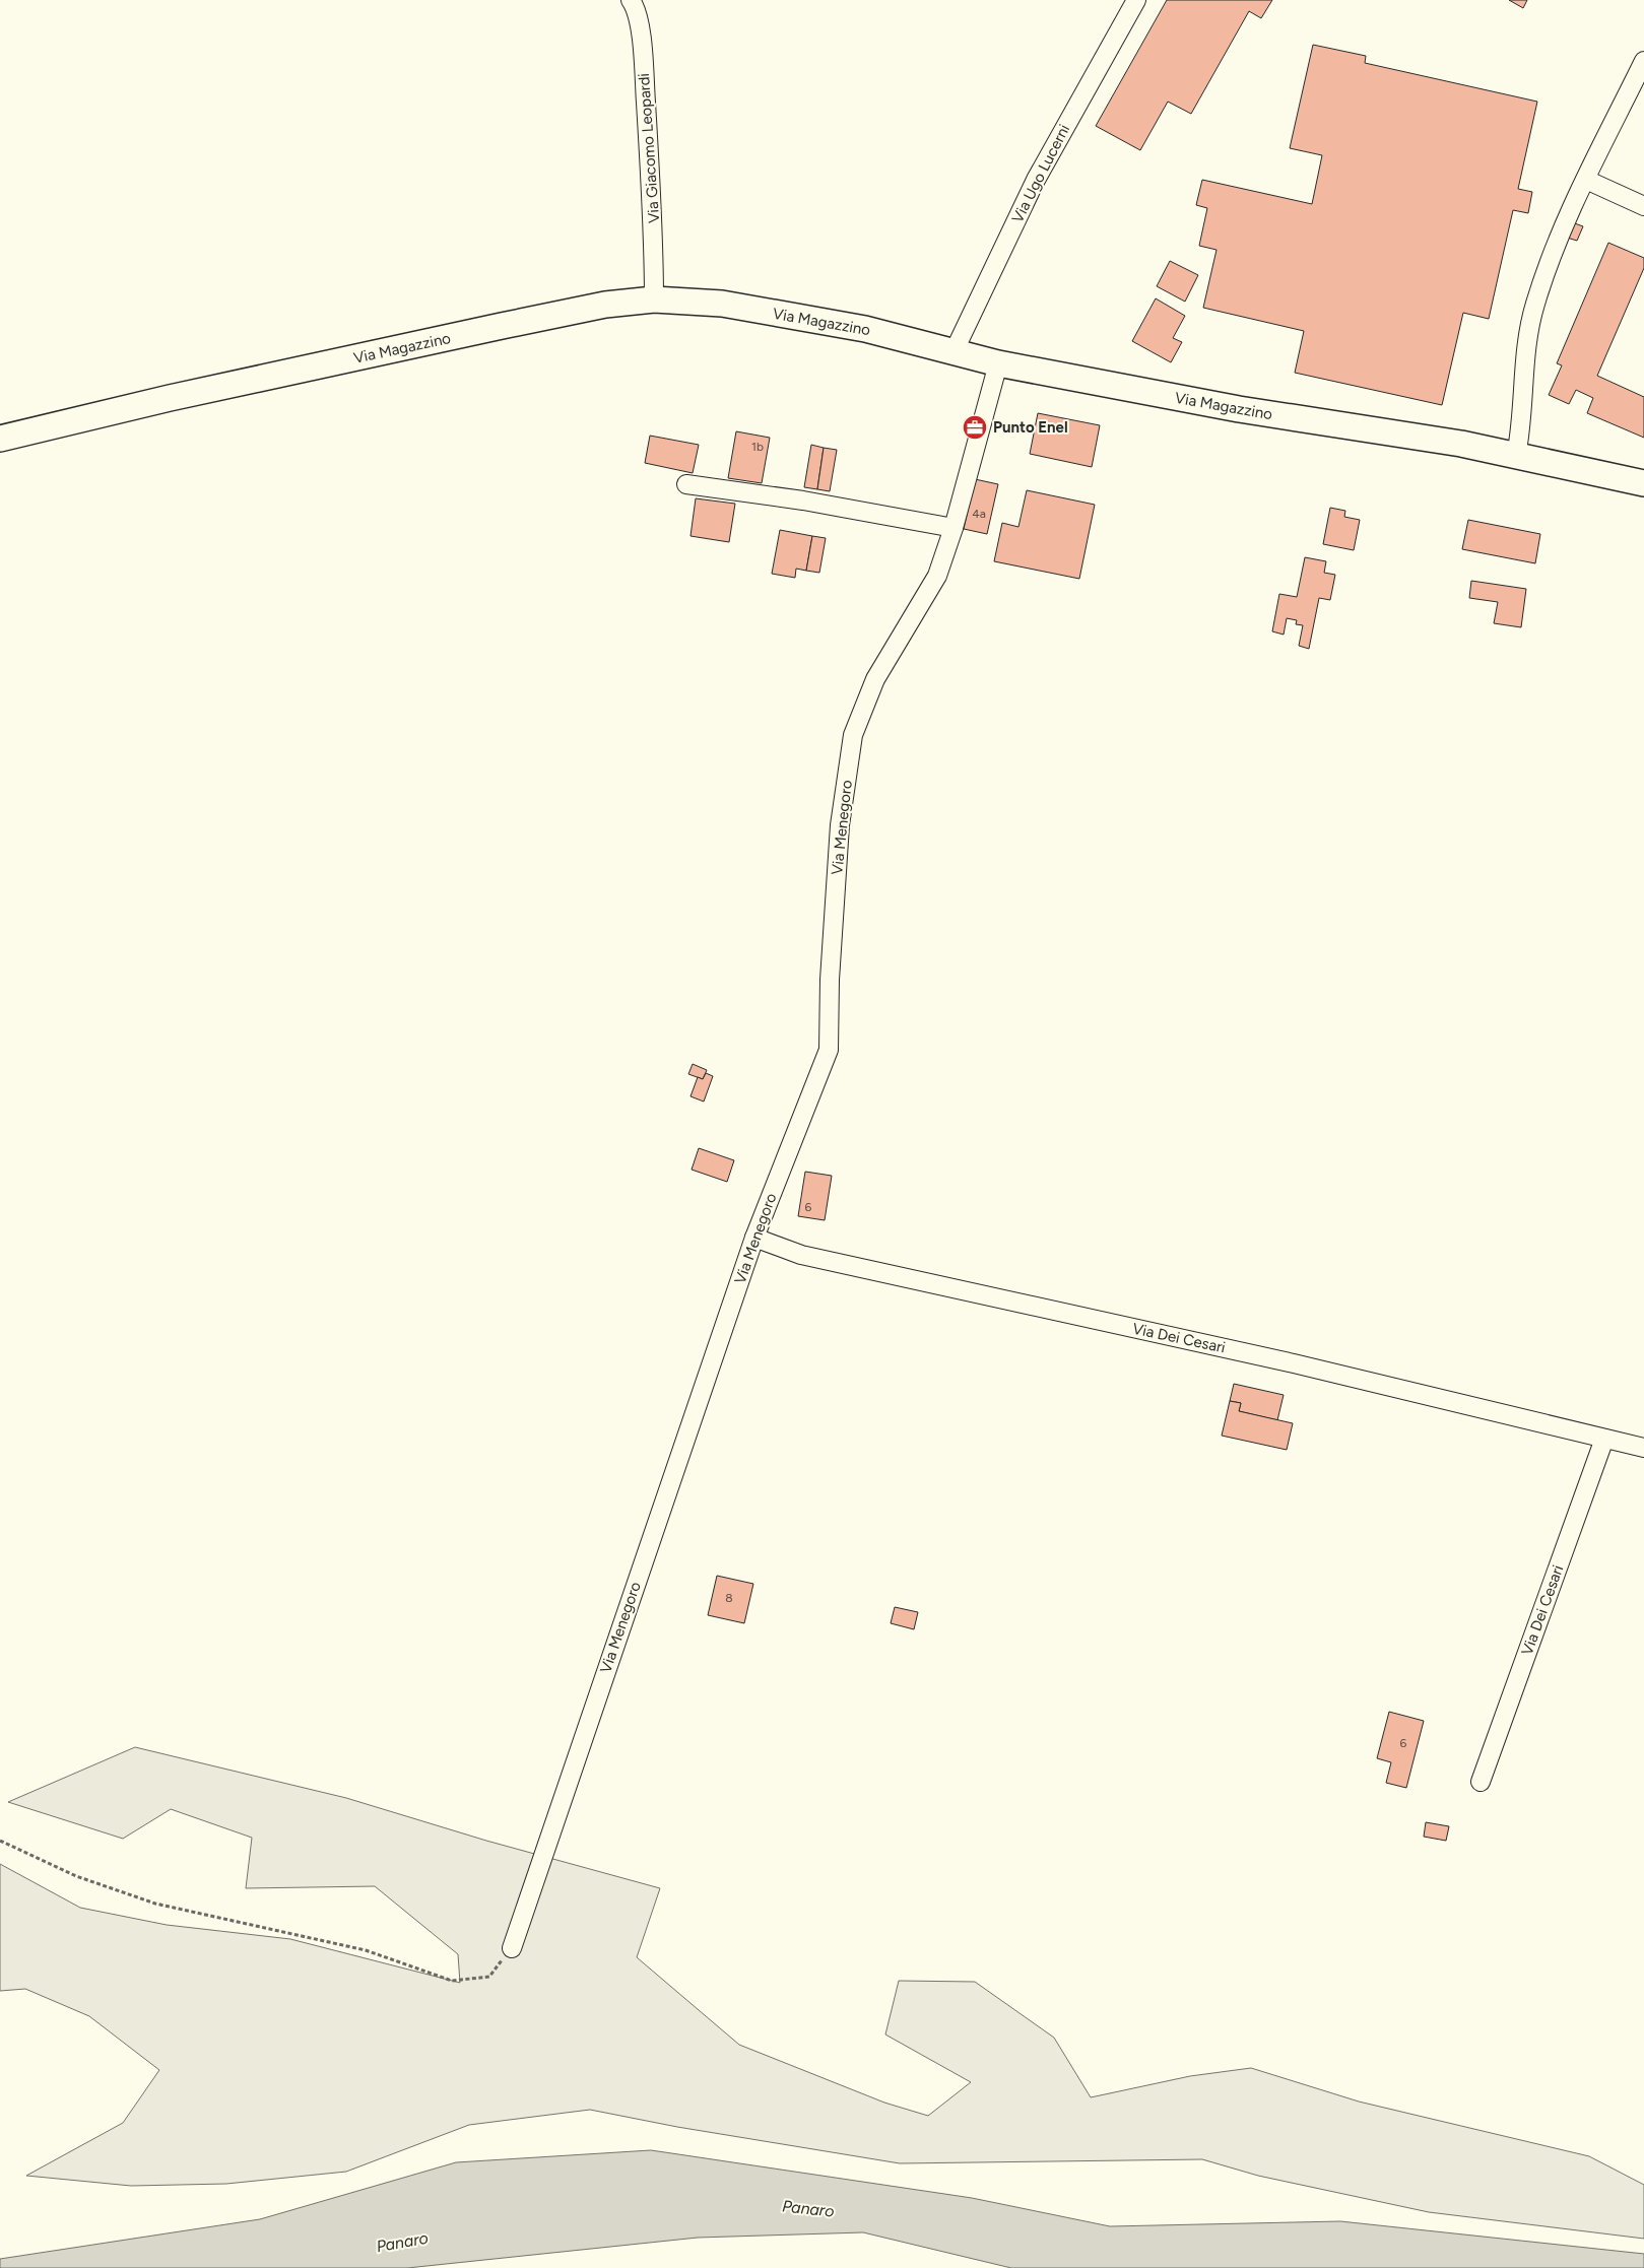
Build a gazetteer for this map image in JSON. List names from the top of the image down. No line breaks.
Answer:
{"streets":{"main road":["Via Magazzino"],"street":["Via Giacomo Leopardi","Via Ugo Lucerni","Via Menegoro","Via Dei Cesari"]},"crossings":[["Via Giacomo Leopardi","Via Magazzino"],["Via Ugo Lucerni","Via Magazzino"],["Via Magazzino","Via Menegoro"],["Via Menegoro","Via Dei Cesari"]],"water":["Panaro"],"places":{"office":["Punto Enel"]},"house_numbers":["1b","4a","6","8","6"]}
